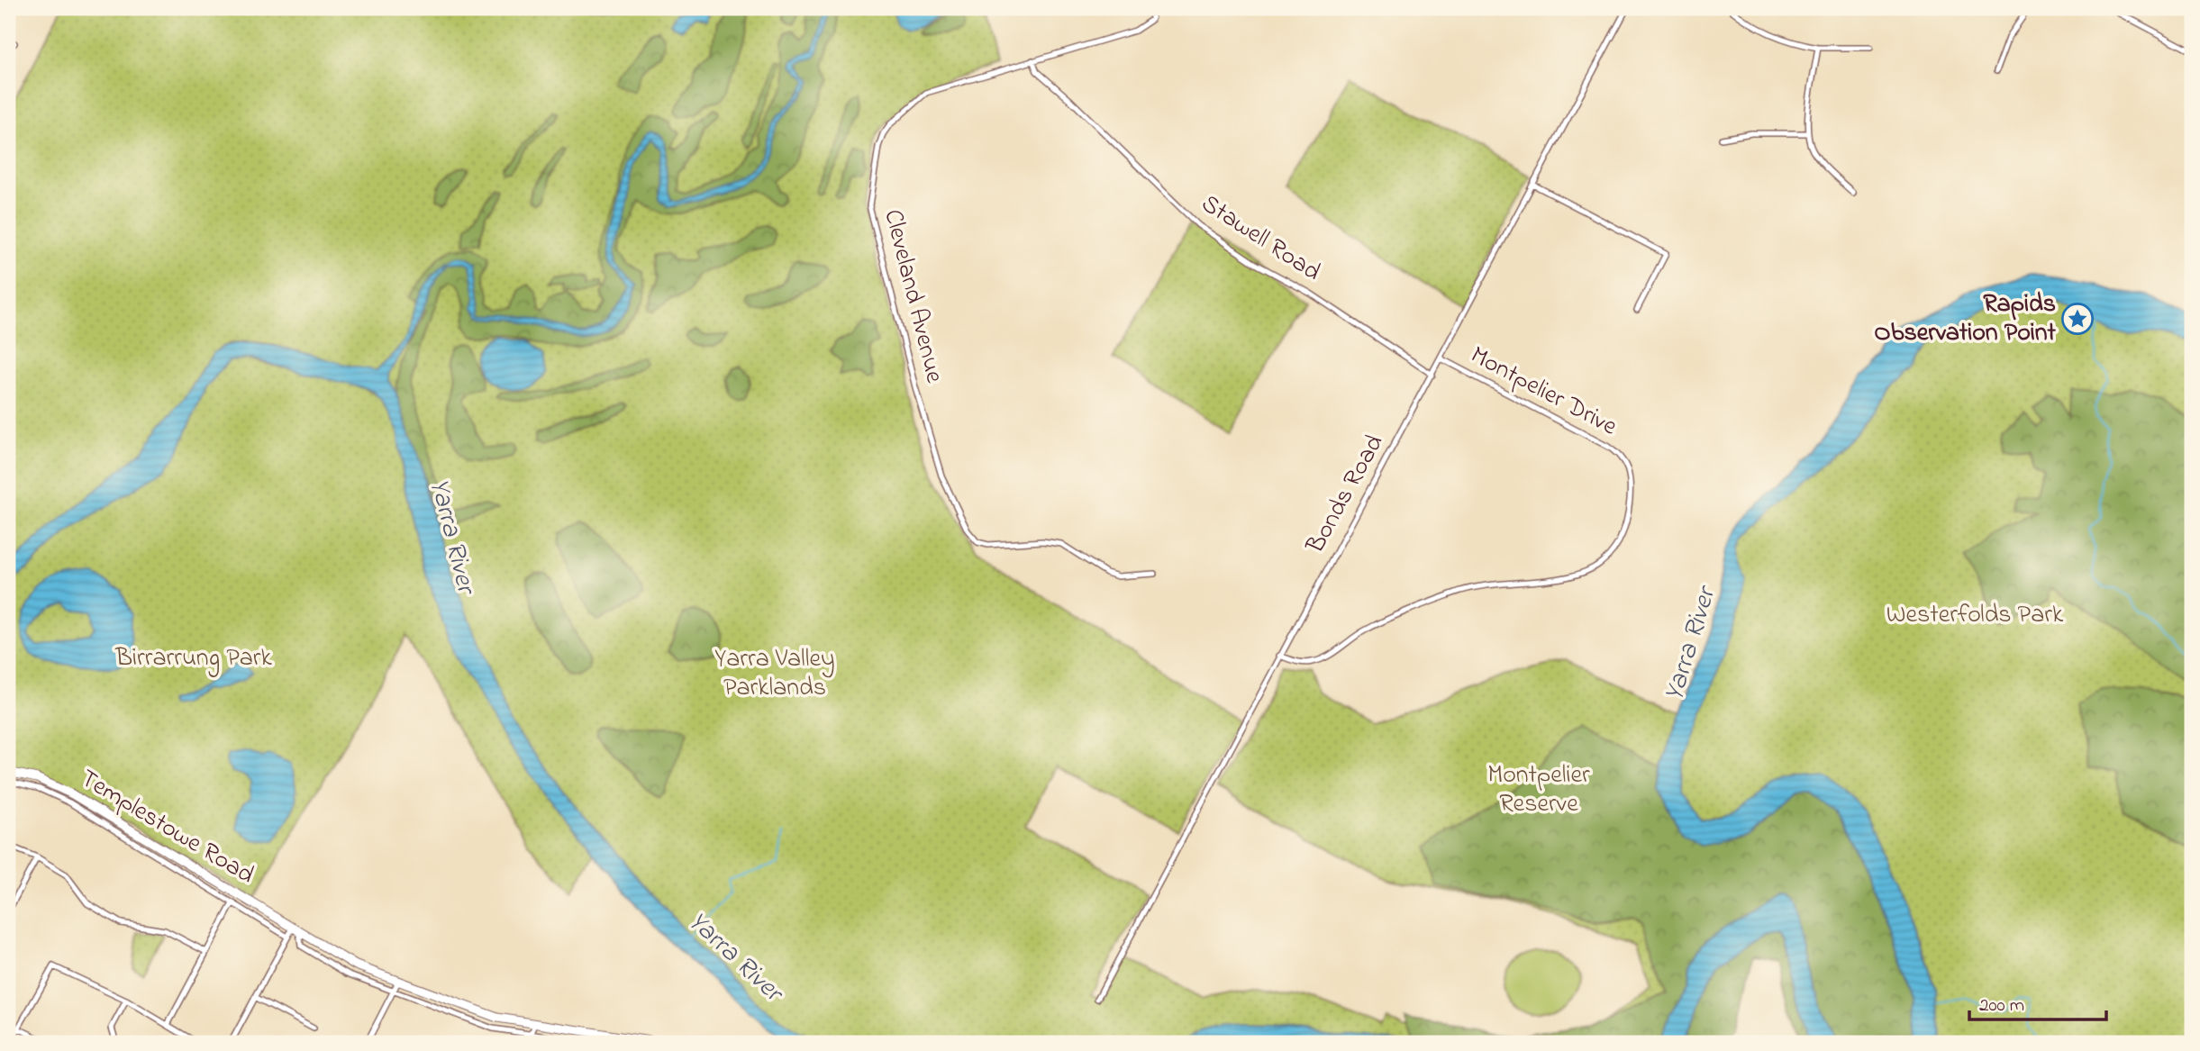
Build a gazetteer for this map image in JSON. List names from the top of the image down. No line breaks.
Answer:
{"streets":{"main road":["Templestowe Road"],"street":["Stawell Road","Cleveland Avenue","Montpelier Drive","Bonds Road"]},"crossings":[["Stawell Road","Cleveland Avenue"],["Stawell Road","Bonds Road"],["Montpelier Drive","Bonds Road"]],"water":["Yarra River"],"parks":["Westerfolds Park","Birrarrung Park","Yarra Valley Parklands","Montpelier Reserve"],"places":{"place":["Rapids Observation Point"]},"scale_bar":"200 m"}
